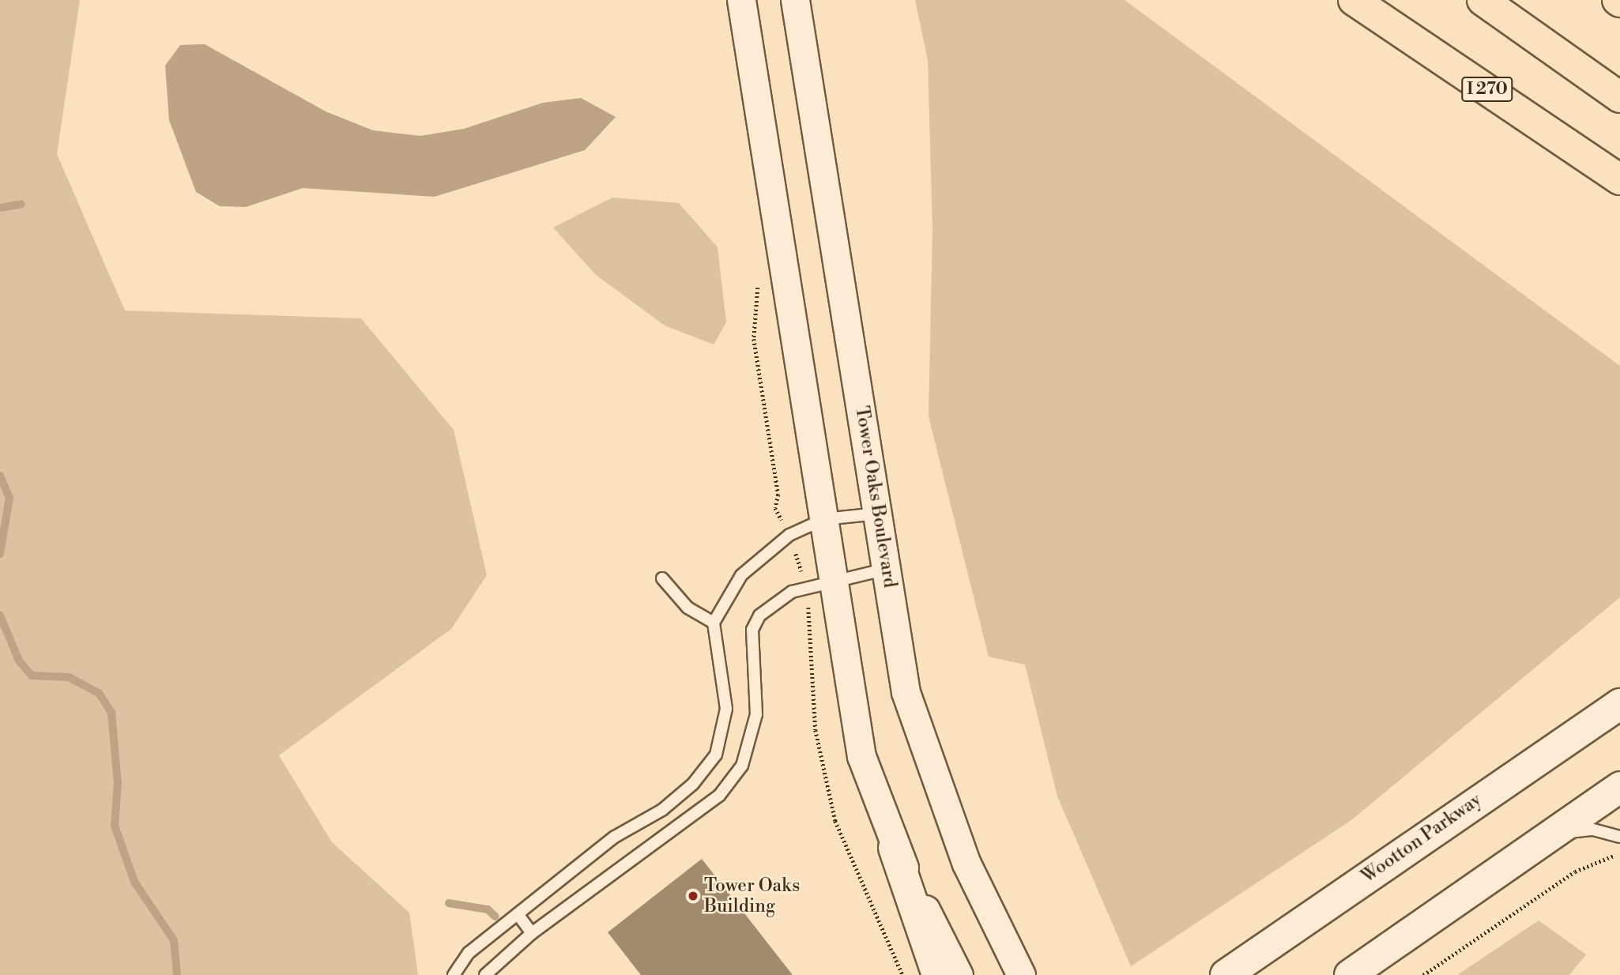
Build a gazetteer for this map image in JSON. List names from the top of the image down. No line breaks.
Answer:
{"streets":{"highway":["I 270"],"main road":["Wootton Parkway"],"street":["Tower Oaks Boulevard"]},"places":["Tower Oaks Building"]}
